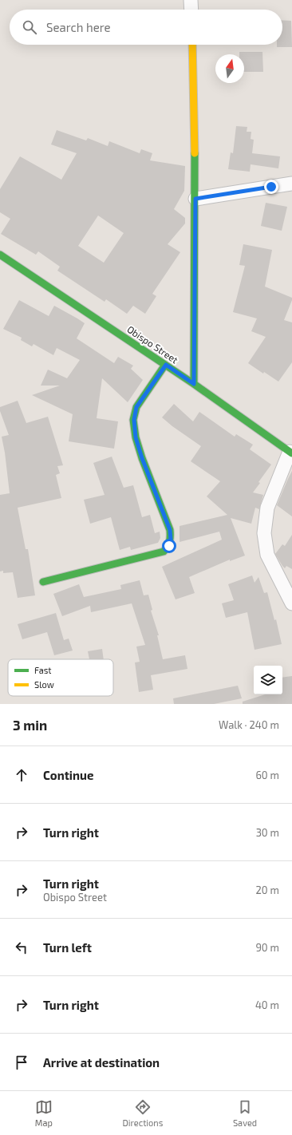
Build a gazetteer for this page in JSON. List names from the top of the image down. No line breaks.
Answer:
{"streets":{"street":["Obispo Street"]},"legend":["Fast","Slow"],"north":"top","page":{"search":"Search here","heading":["3 min","Walk · 240 m"],"list":[["Continue","60 m"],["Turn right","30 m"],["Turn right","Obispo Street","20 m"],["Turn left","90 m"],["Turn right","40 m"],"Arrive at destination"],"nav":["Map","Directions","Saved"]}}
